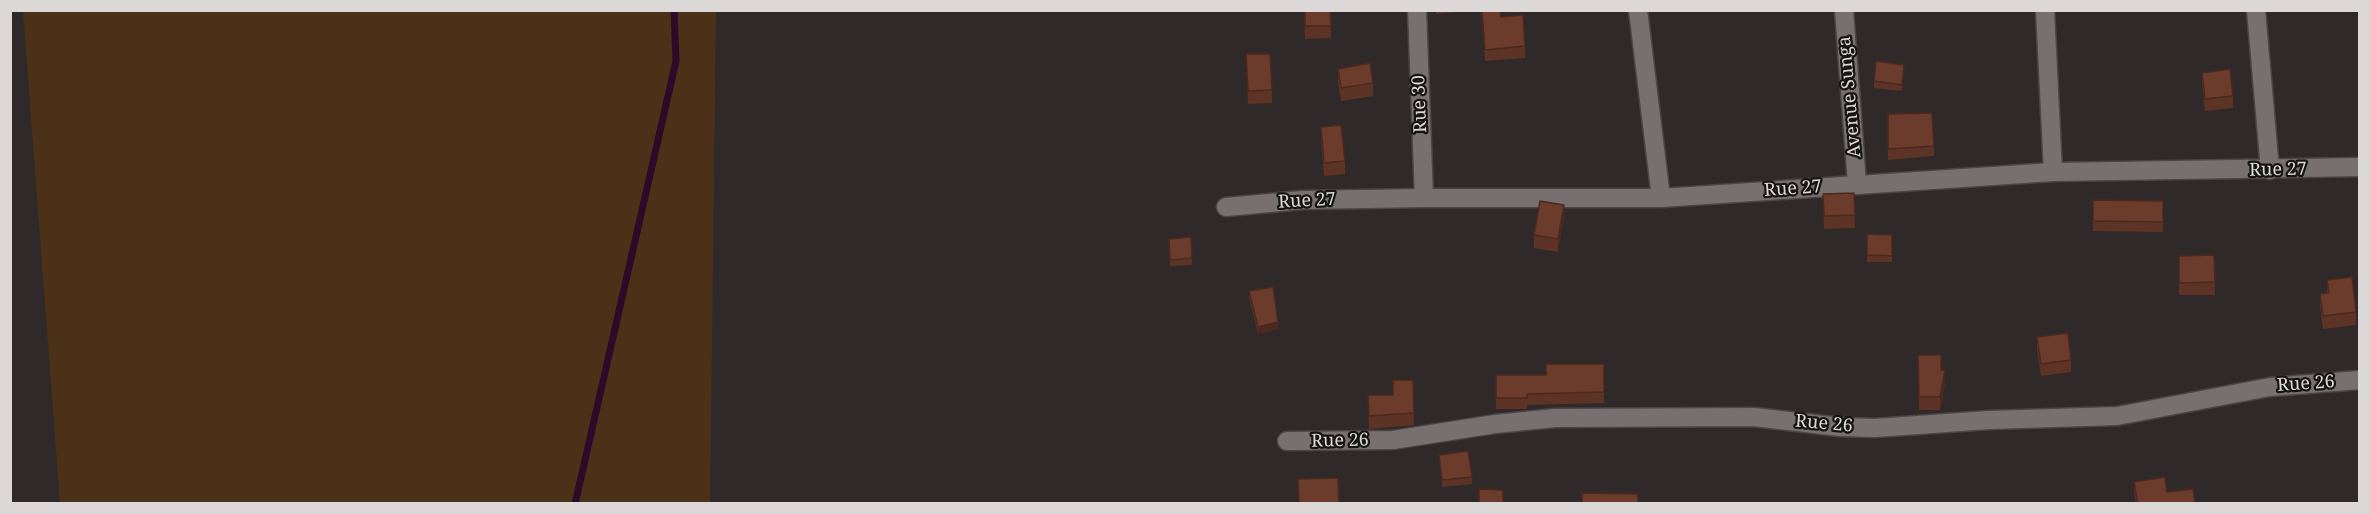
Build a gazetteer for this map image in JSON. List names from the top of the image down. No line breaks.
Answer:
{"streets":{"street":["Avenue Sunga","Rue 30","Rue 27","Rue 26"]},"crossings":[["Avenue Sunga","Rue 27"],["Rue 30","Rue 27"]]}
